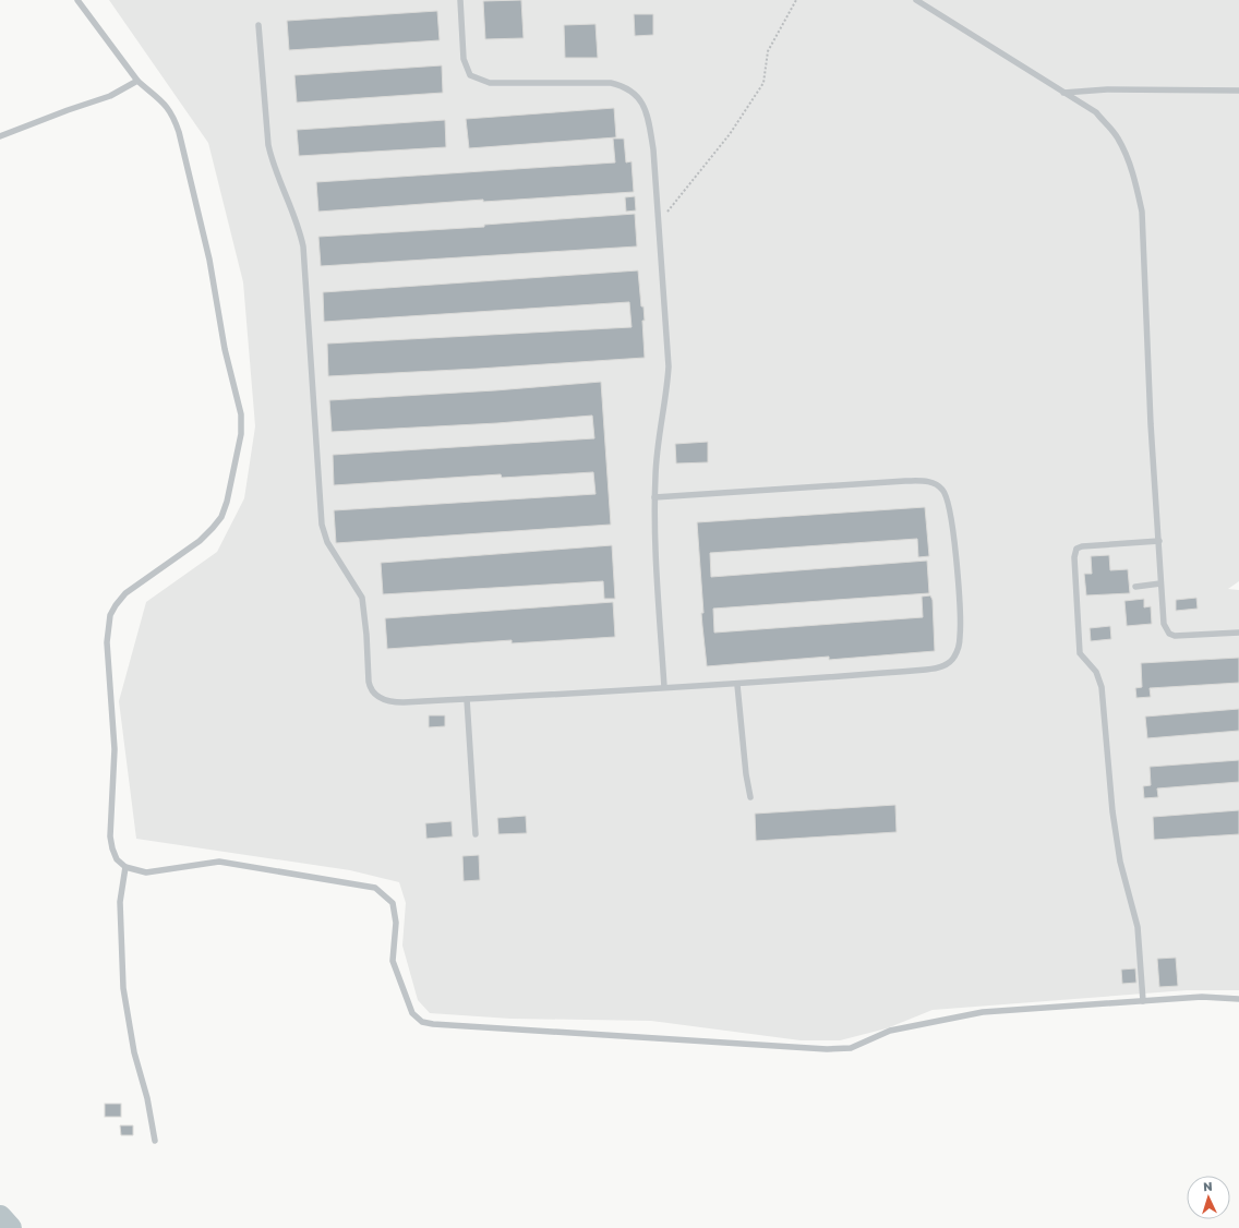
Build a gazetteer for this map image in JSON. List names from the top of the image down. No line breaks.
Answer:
{"north":"top"}
